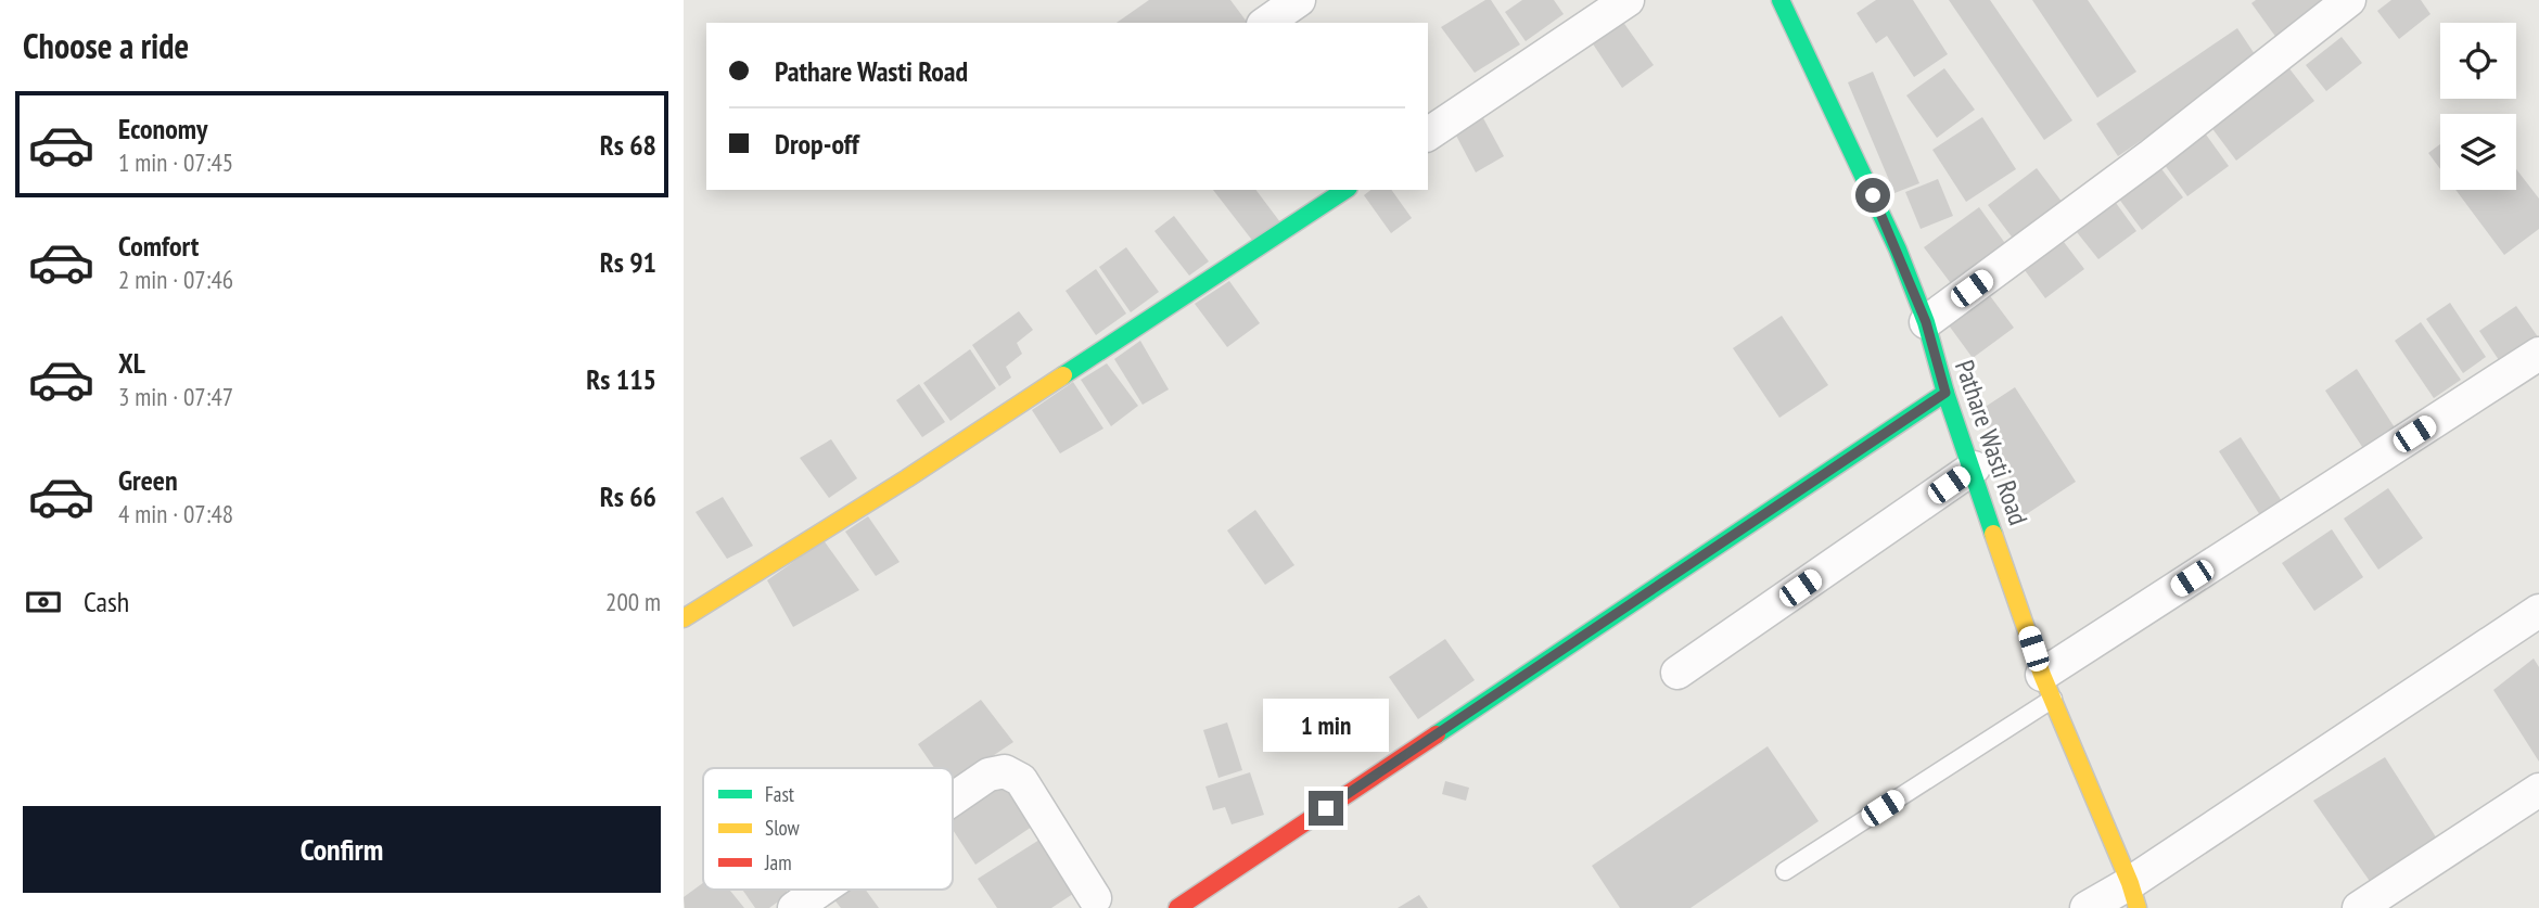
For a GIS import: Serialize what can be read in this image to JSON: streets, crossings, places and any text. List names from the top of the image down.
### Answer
{
  "streets": {
    "street": ["Pathare Wasti Road"]
  },
  "legend": ["Fast", "Slow", "Jam"],
  "page": {
    "heading": "Choose a ride",
    "banner": ["Pathare Wasti Road", "Drop-off"],
    "list": [
      {
        "name": "Economy",
        "note": "1 min · 07:45",
        "value": "Rs 68"
      },
      {
        "name": "Comfort",
        "note": "2 min · 07:46",
        "value": "Rs 91"
      },
      {
        "name": "XL",
        "note": "3 min · 07:47",
        "value": "Rs 115"
      },
      {
        "name": "Green",
        "note": "4 min · 07:48",
        "value": "Rs 66"
      }
    ],
    "pay": ["Cash", "200 m"],
    "bubble": "1 min",
    "buttons": "Confirm"
  }
}
